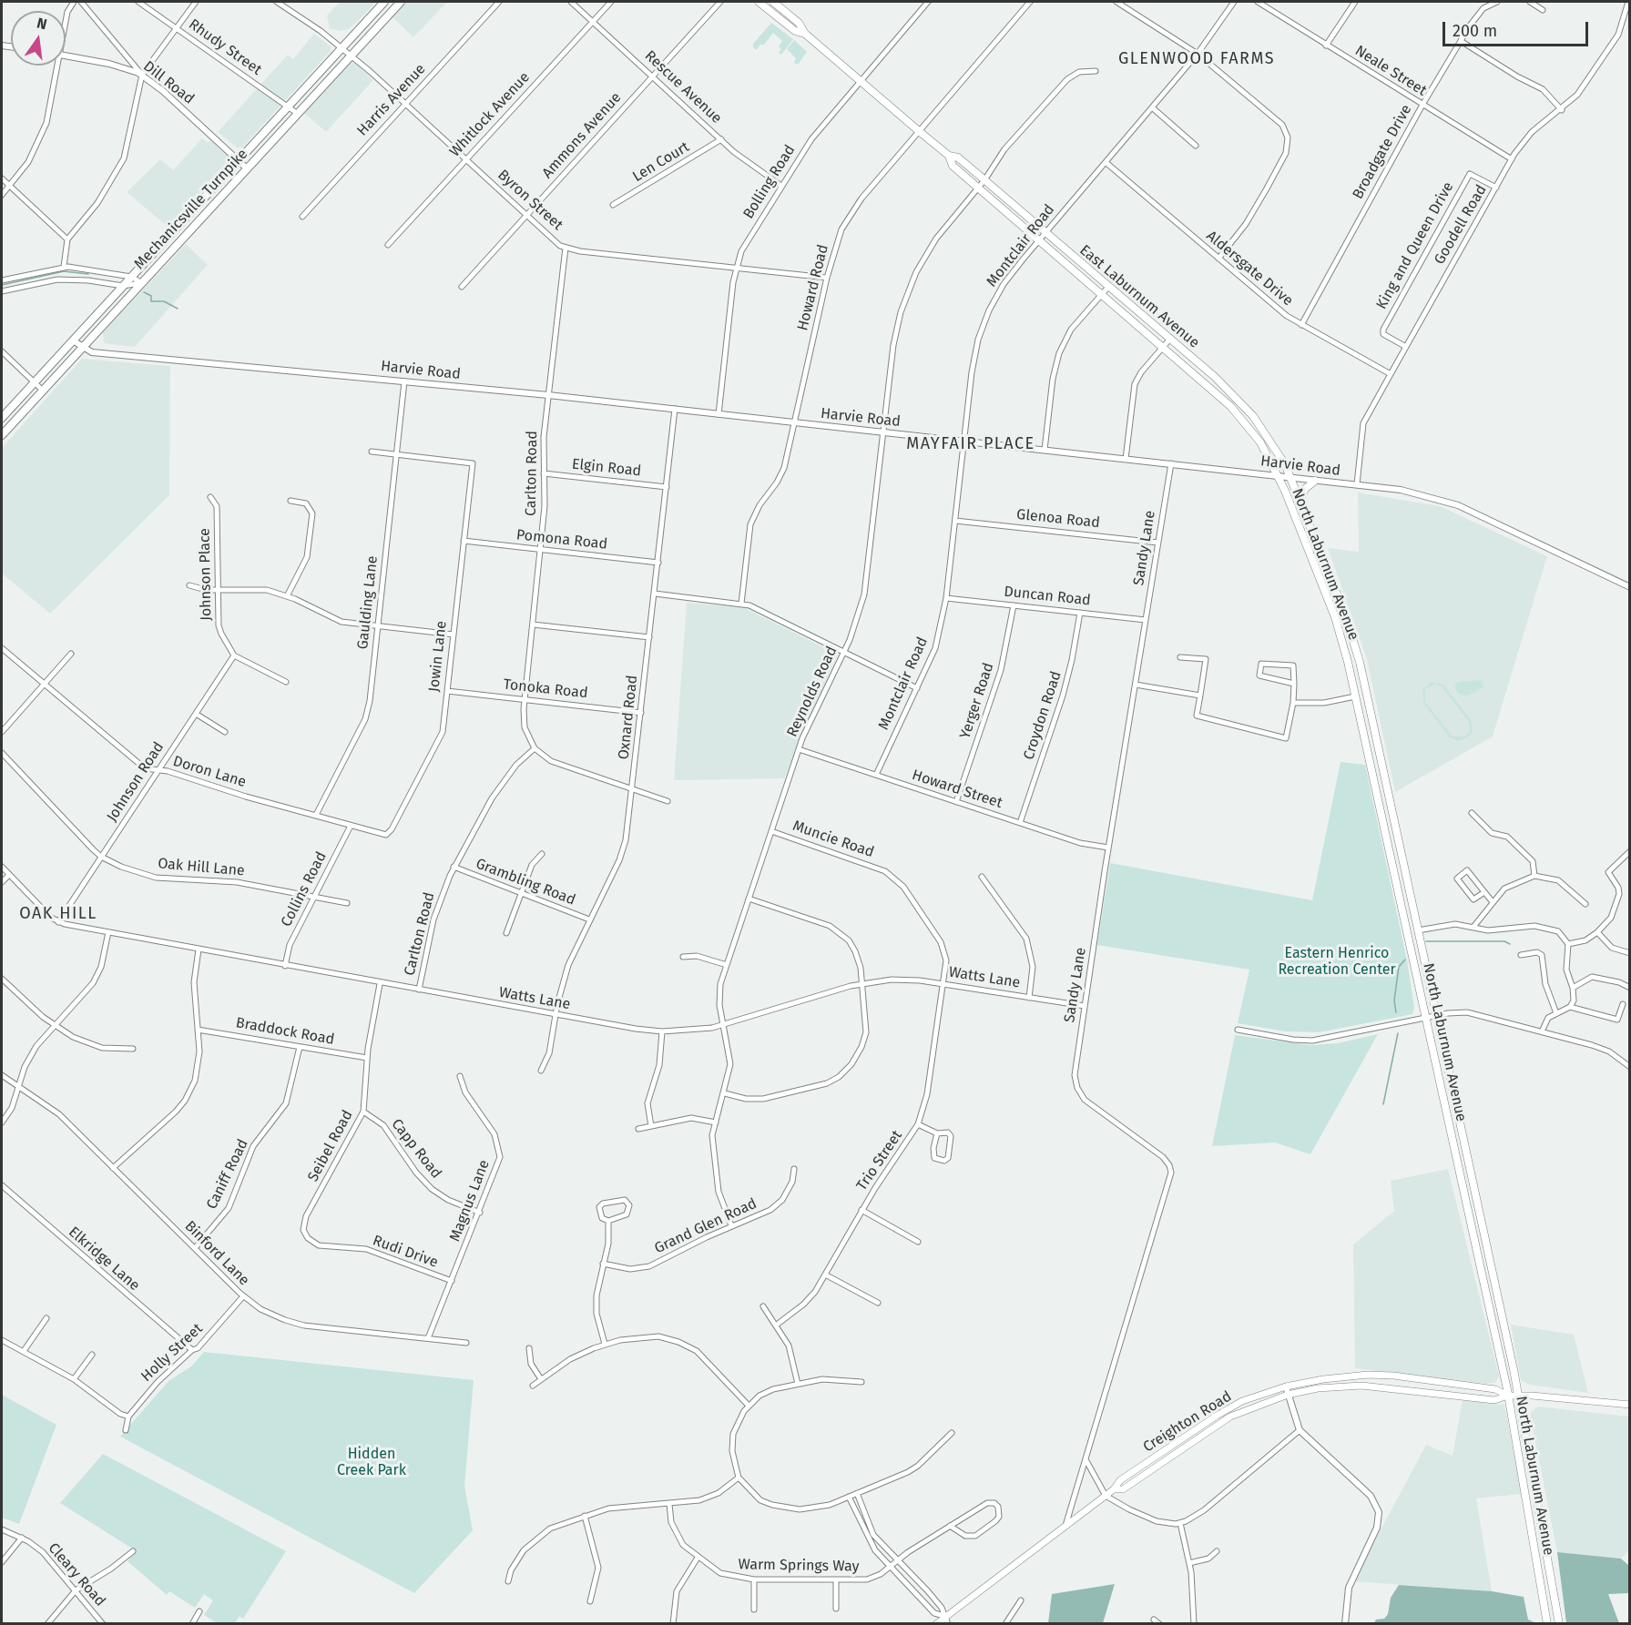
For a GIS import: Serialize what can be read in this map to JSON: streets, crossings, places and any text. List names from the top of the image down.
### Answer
{
  "streets": {
    "highway": ["Mechanicsville Turnpike"],
    "main road": ["East Laburnum Avenue", "North Laburnum Avenue", "Creighton Road"],
    "street": [
      "Rhudy Street",
      "Neale Street",
      "Dill Road",
      "Rescue Avenue",
      "Harris Avenue",
      "Whitlock Avenue",
      "Ammons Avenue",
      "Broadgate Drive",
      "Len Court",
      "Bolling Road",
      "Byron Street",
      "Goodell Road",
      "Montclair Road",
      "King and Queen Drive",
      "Aldersgate Drive",
      "Howard Road",
      "Harvie Road",
      "Elgin Road",
      "Carlton Road",
      "Glenoa Road",
      "Pomona Road",
      "Sandy Lane",
      "Johnson Place",
      "Duncan Road",
      "Gaulding Lane",
      "Jowin Lane",
      "Tonoka Road",
      "Reynolds Road",
      "Yerger Road",
      "Croydon Road",
      "Oxnard Road",
      "Doron Lane",
      "Johnson Road",
      "Howard Street",
      "Muncie Road",
      "Oak Hill Lane",
      "Grambling Road",
      "Collins Road",
      "Watts Lane",
      "Braddock Road",
      "Seibel Road",
      "Capp Road",
      "Trio Street",
      "Caniff Road",
      "Magnus Lane",
      "Grand Glen Road",
      "Rudi Drive",
      "Binford Lane",
      "Elkridge Lane",
      "Holly Street",
      "Warm Springs Way",
      "Cleary Road"
    ]
  },
  "crossings": [
    ["Rhudy Street", "Mechanicsville Turnpike"],
    ["Neale Street", "Broadgate Drive"],
    ["Neale Street", "Goodell Road"],
    ["Dill Road", "Mechanicsville Turnpike"],
    ["Rescue Avenue", "Whitlock Avenue"],
    ["Rescue Avenue", "Ammons Avenue"],
    ["Rescue Avenue", "Len Court"],
    ["Rescue Avenue", "Bolling Road"],
    ["Harris Avenue", "Byron Street"],
    ["Whitlock Avenue", "Byron Street"],
    ["Ammons Avenue", "Byron Street"],
    ["Broadgate Drive", "Aldersgate Drive"],
    ["Bolling Road", "Byron Street"],
    ["Bolling Road", "East Laburnum Avenue"],
    ["Bolling Road", "Harvie Road"],
    ["Byron Street", "Mechanicsville Turnpike"],
    ["Byron Street", "Howard Road"],
    ["Byron Street", "Carlton Road"],
    ["Mechanicsville Turnpike", "Harvie Road"],
    ["Goodell Road", "King and Queen Drive"],
    ["Goodell Road", "Aldersgate Drive"],
    ["Goodell Road", "Harvie Road"],
    ["Montclair Road", "Aldersgate Drive"],
    ["Montclair Road", "East Laburnum Avenue"],
    ["Montclair Road", "Harvie Road"],
    ["Montclair Road", "Glenoa Road"],
    ["Montclair Road", "Duncan Road"],
    ["Montclair Road", "Howard Street"],
    ["Howard Road", "East Laburnum Avenue"],
    ["Howard Road", "Harvie Road"],
    ["East Laburnum Avenue", "Harvie Road"],
    ["East Laburnum Avenue", "North Laburnum Avenue"],
    ["East Laburnum Avenue", "Reynolds Road"],
    ["Harvie Road", "Carlton Road"],
    ["Harvie Road", "Sandy Lane"],
    ["Harvie Road", "North Laburnum Avenue"],
    ["Harvie Road", "Gaulding Lane"],
    ["Harvie Road", "Reynolds Road"],
    ["Harvie Road", "Oxnard Road"],
    ["Elgin Road", "Carlton Road"],
    ["Elgin Road", "Oxnard Road"],
    ["Carlton Road", "Pomona Road"],
    ["Carlton Road", "Tonoka Road"],
    ["Carlton Road", "Grambling Road"],
    ["Carlton Road", "Watts Lane"],
    ["Glenoa Road", "Sandy Lane"],
    ["Pomona Road", "Jowin Lane"],
    ["Pomona Road", "Oxnard Road"],
    ["Sandy Lane", "Duncan Road"],
    ["Sandy Lane", "Howard Street"],
    ["Sandy Lane", "Watts Lane"],
    ["Sandy Lane", "Creighton Road"],
    ["North Laburnum Avenue", "Creighton Road"],
    ["Johnson Place", "Johnson Road"],
    ["Duncan Road", "Yerger Road"],
    ["Duncan Road", "Croydon Road"],
    ["Gaulding Lane", "Jowin Lane"],
    ["Gaulding Lane", "Doron Lane"],
    ["Jowin Lane", "Tonoka Road"],
    ["Jowin Lane", "Doron Lane"],
    ["Tonoka Road", "Oxnard Road"],
    ["Reynolds Road", "Howard Street"],
    ["Reynolds Road", "Muncie Road"],
    ["Reynolds Road", "Watts Lane"],
    ["Reynolds Road", "Grand Glen Road"],
    ["Yerger Road", "Howard Street"],
    ["Croydon Road", "Howard Street"],
    ["Oxnard Road", "Grambling Road"],
    ["Oxnard Road", "Watts Lane"],
    ["Doron Lane", "Johnson Road"],
    ["Doron Lane", "Collins Road"],
    ["Johnson Road", "Oak Hill Lane"],
    ["Johnson Road", "Watts Lane"],
    ["Muncie Road", "Watts Lane"],
    ["Muncie Road", "Trio Street"],
    ["Oak Hill Lane", "Collins Road"],
    ["Collins Road", "Watts Lane"],
    ["Watts Lane", "Seibel Road"],
    ["Watts Lane", "Trio Street"],
    ["Braddock Road", "Seibel Road"],
    ["Braddock Road", "Caniff Road"],
    ["Seibel Road", "Capp Road"],
    ["Seibel Road", "Rudi Drive"],
    ["Capp Road", "Magnus Lane"],
    ["Caniff Road", "Binford Lane"],
    ["Magnus Lane", "Rudi Drive"],
    ["Magnus Lane", "Binford Lane"],
    ["Binford Lane", "Holly Street"],
    ["Elkridge Lane", "Holly Street"]
  ],
  "districts": ["GLENWOOD FARMS", "MAYFAIR PLACE", "OAK HILL"],
  "parks": ["Eastern Henrico Recreation Center", "Hidden Creek Park"],
  "scale_bar": "200 m",
  "north": "top"
}
